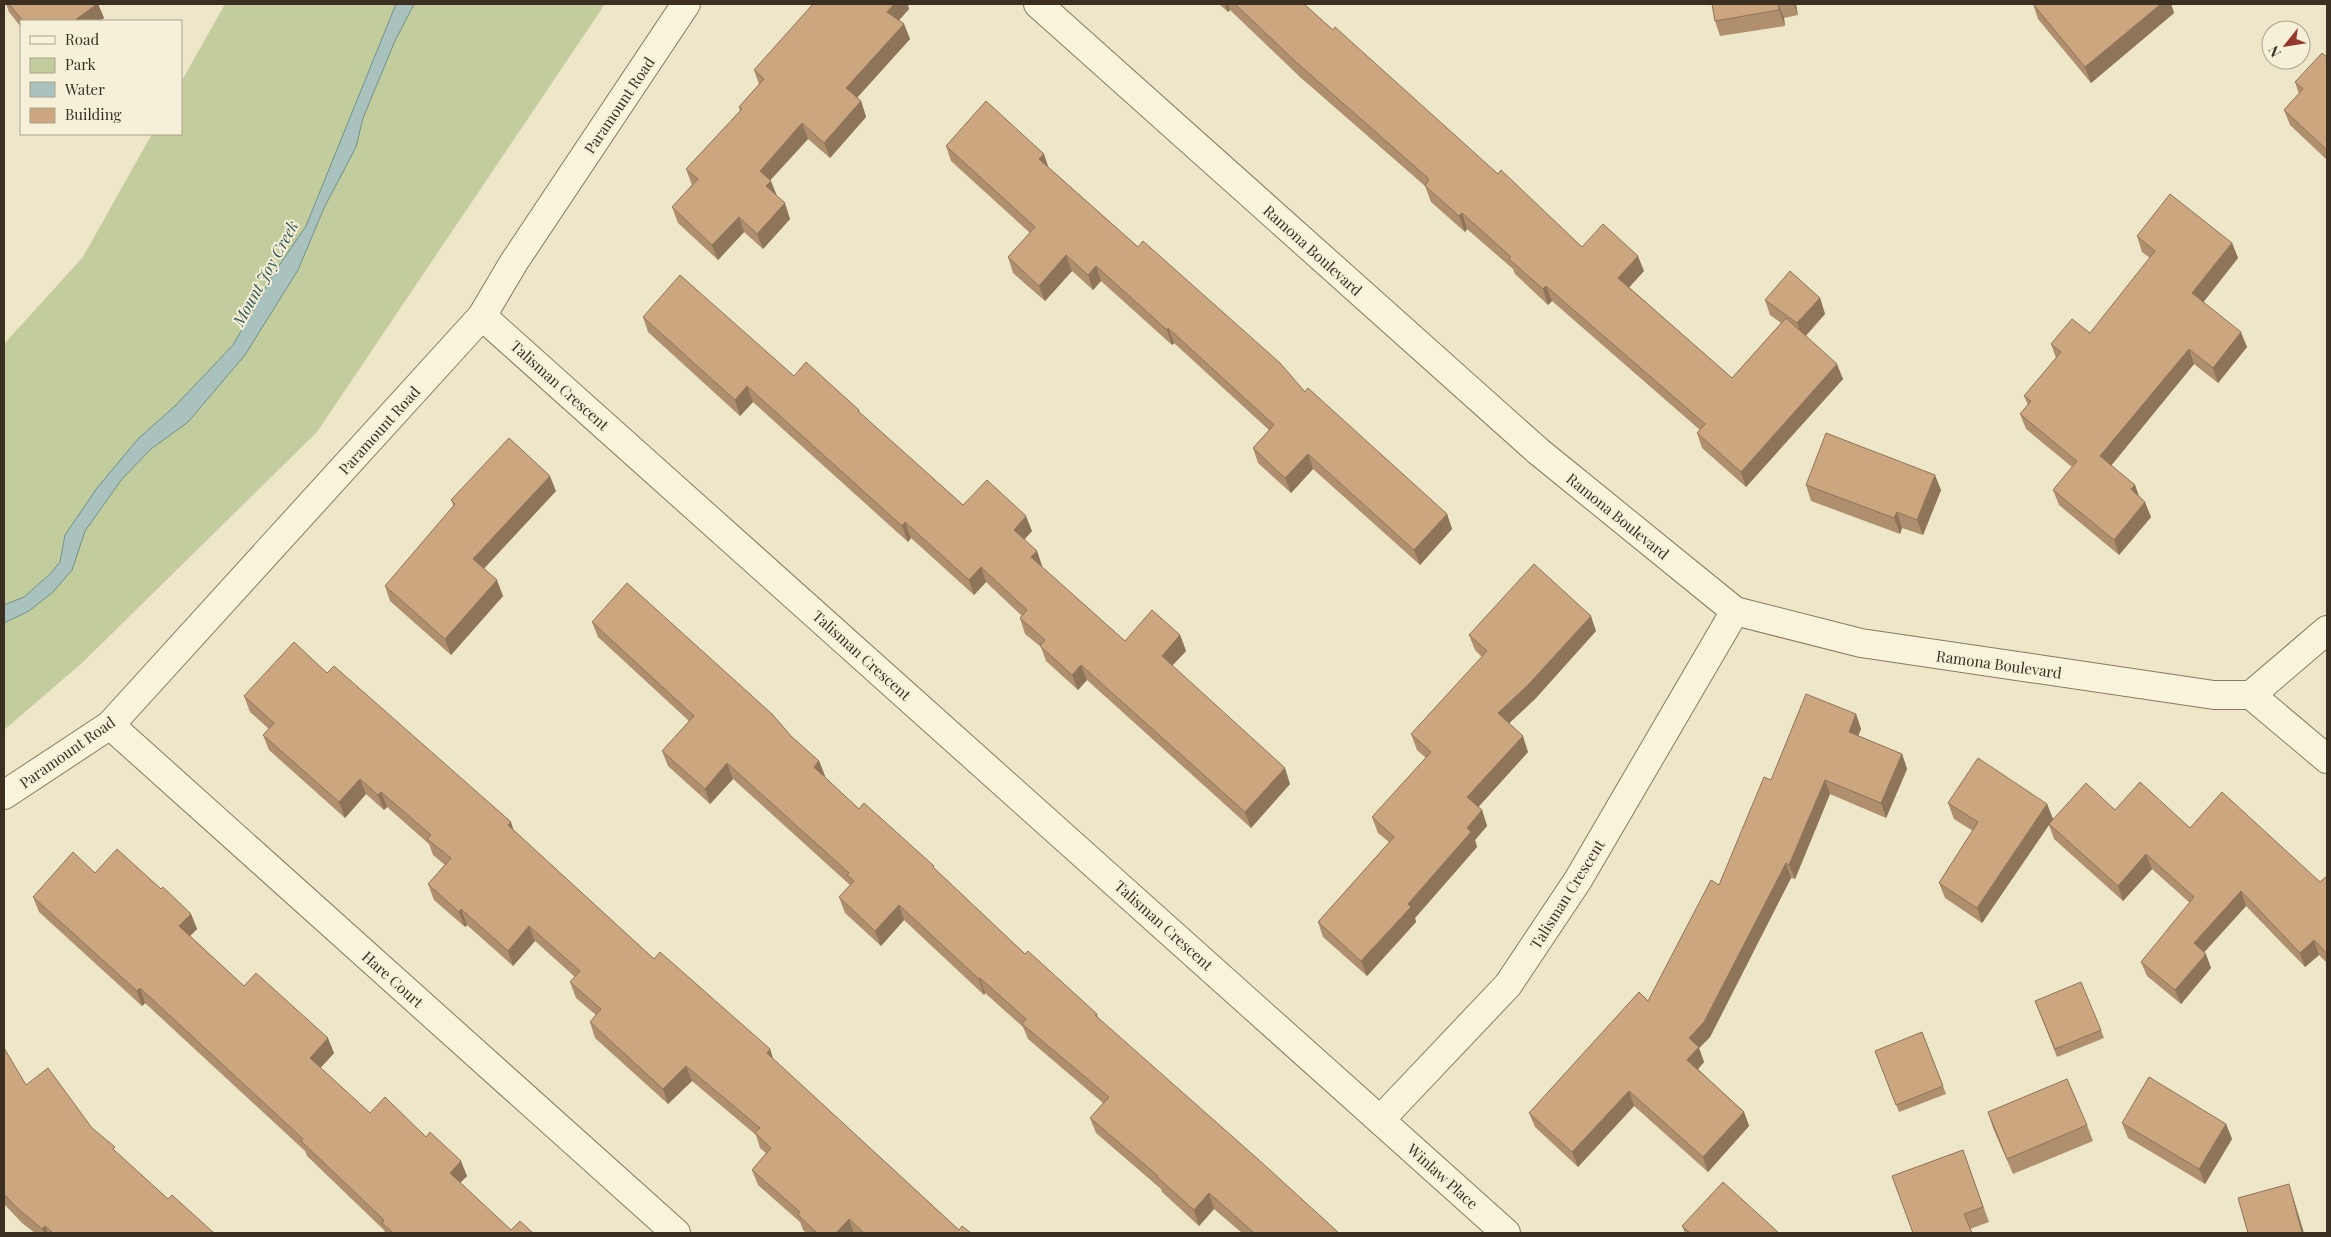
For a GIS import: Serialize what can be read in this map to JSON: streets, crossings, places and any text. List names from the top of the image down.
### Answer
{
  "streets": {
    "street": [
      "Paramount Road",
      "Ramona Boulevard",
      "Talisman Crescent",
      "Hare Court",
      "Winlaw Place"
    ]
  },
  "crossings": [
    ["Paramount Road", "Talisman Crescent"],
    ["Paramount Road", "Hare Court"],
    ["Ramona Boulevard", "Talisman Crescent"],
    ["Talisman Crescent", "Winlaw Place"]
  ],
  "water": ["Mount Joy Creek"],
  "legend": [
    "Road",
    "Park",
    "Water",
    "Building"
  ],
  "north": "bottom left"
}
